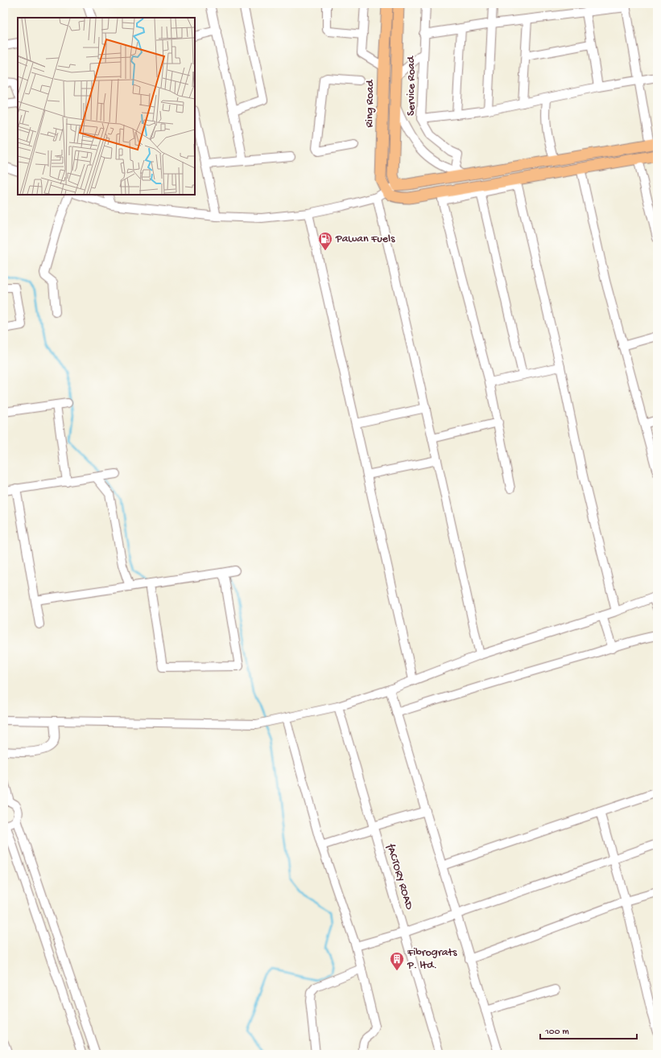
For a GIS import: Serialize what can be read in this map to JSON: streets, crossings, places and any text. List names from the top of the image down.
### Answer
{
  "streets": {
    "main road": ["Ring Road"],
    "street": ["Service Road", "fACTORY ROAD"]
  },
  "places": {
    "fuel station": ["Pawan Fuels"],
    "building": ["Fibrograts P. ltd."]
  },
  "scale_bar": "100 m"
}
